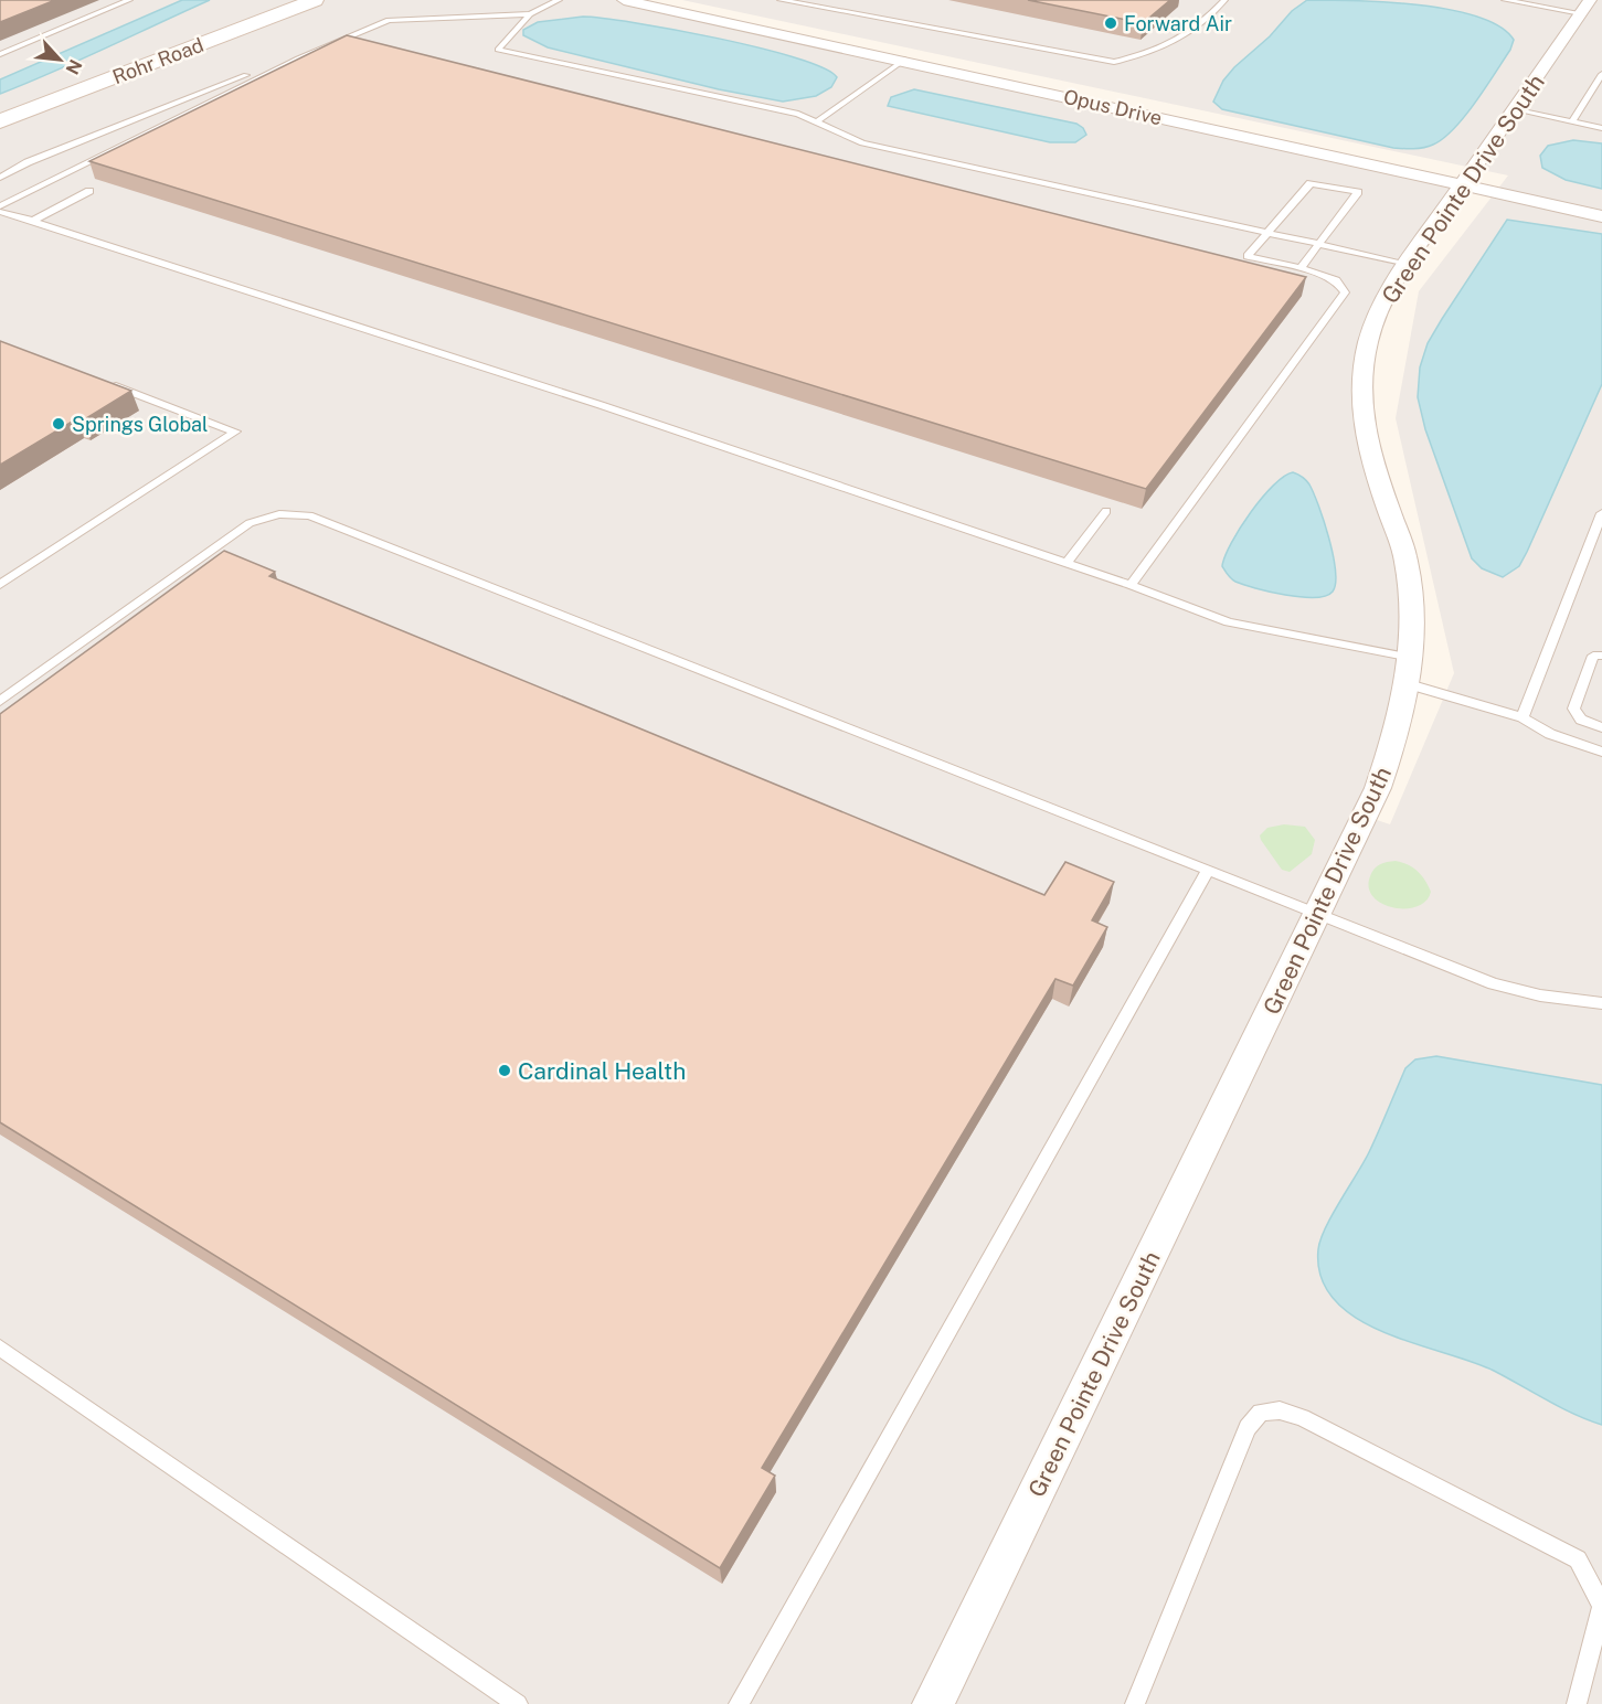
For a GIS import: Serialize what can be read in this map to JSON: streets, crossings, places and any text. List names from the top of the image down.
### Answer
{
  "streets": {
    "street": ["Rohr Road", "Opus Drive", "Green Pointe Drive South"]
  },
  "crossings": [
    ["Opus Drive", "Green Pointe Drive South"]
  ],
  "places": ["Forward Air", "Springs Global", "Cardinal Health"],
  "north": "bottom right"
}
